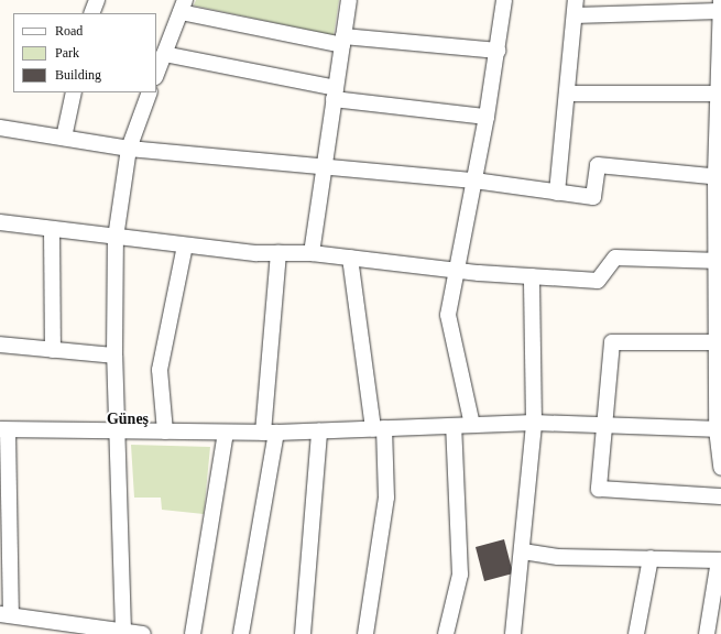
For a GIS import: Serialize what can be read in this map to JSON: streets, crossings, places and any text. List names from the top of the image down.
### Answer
{
  "districts": ["Güneş"],
  "legend": ["Road", "Park", "Building"]
}
